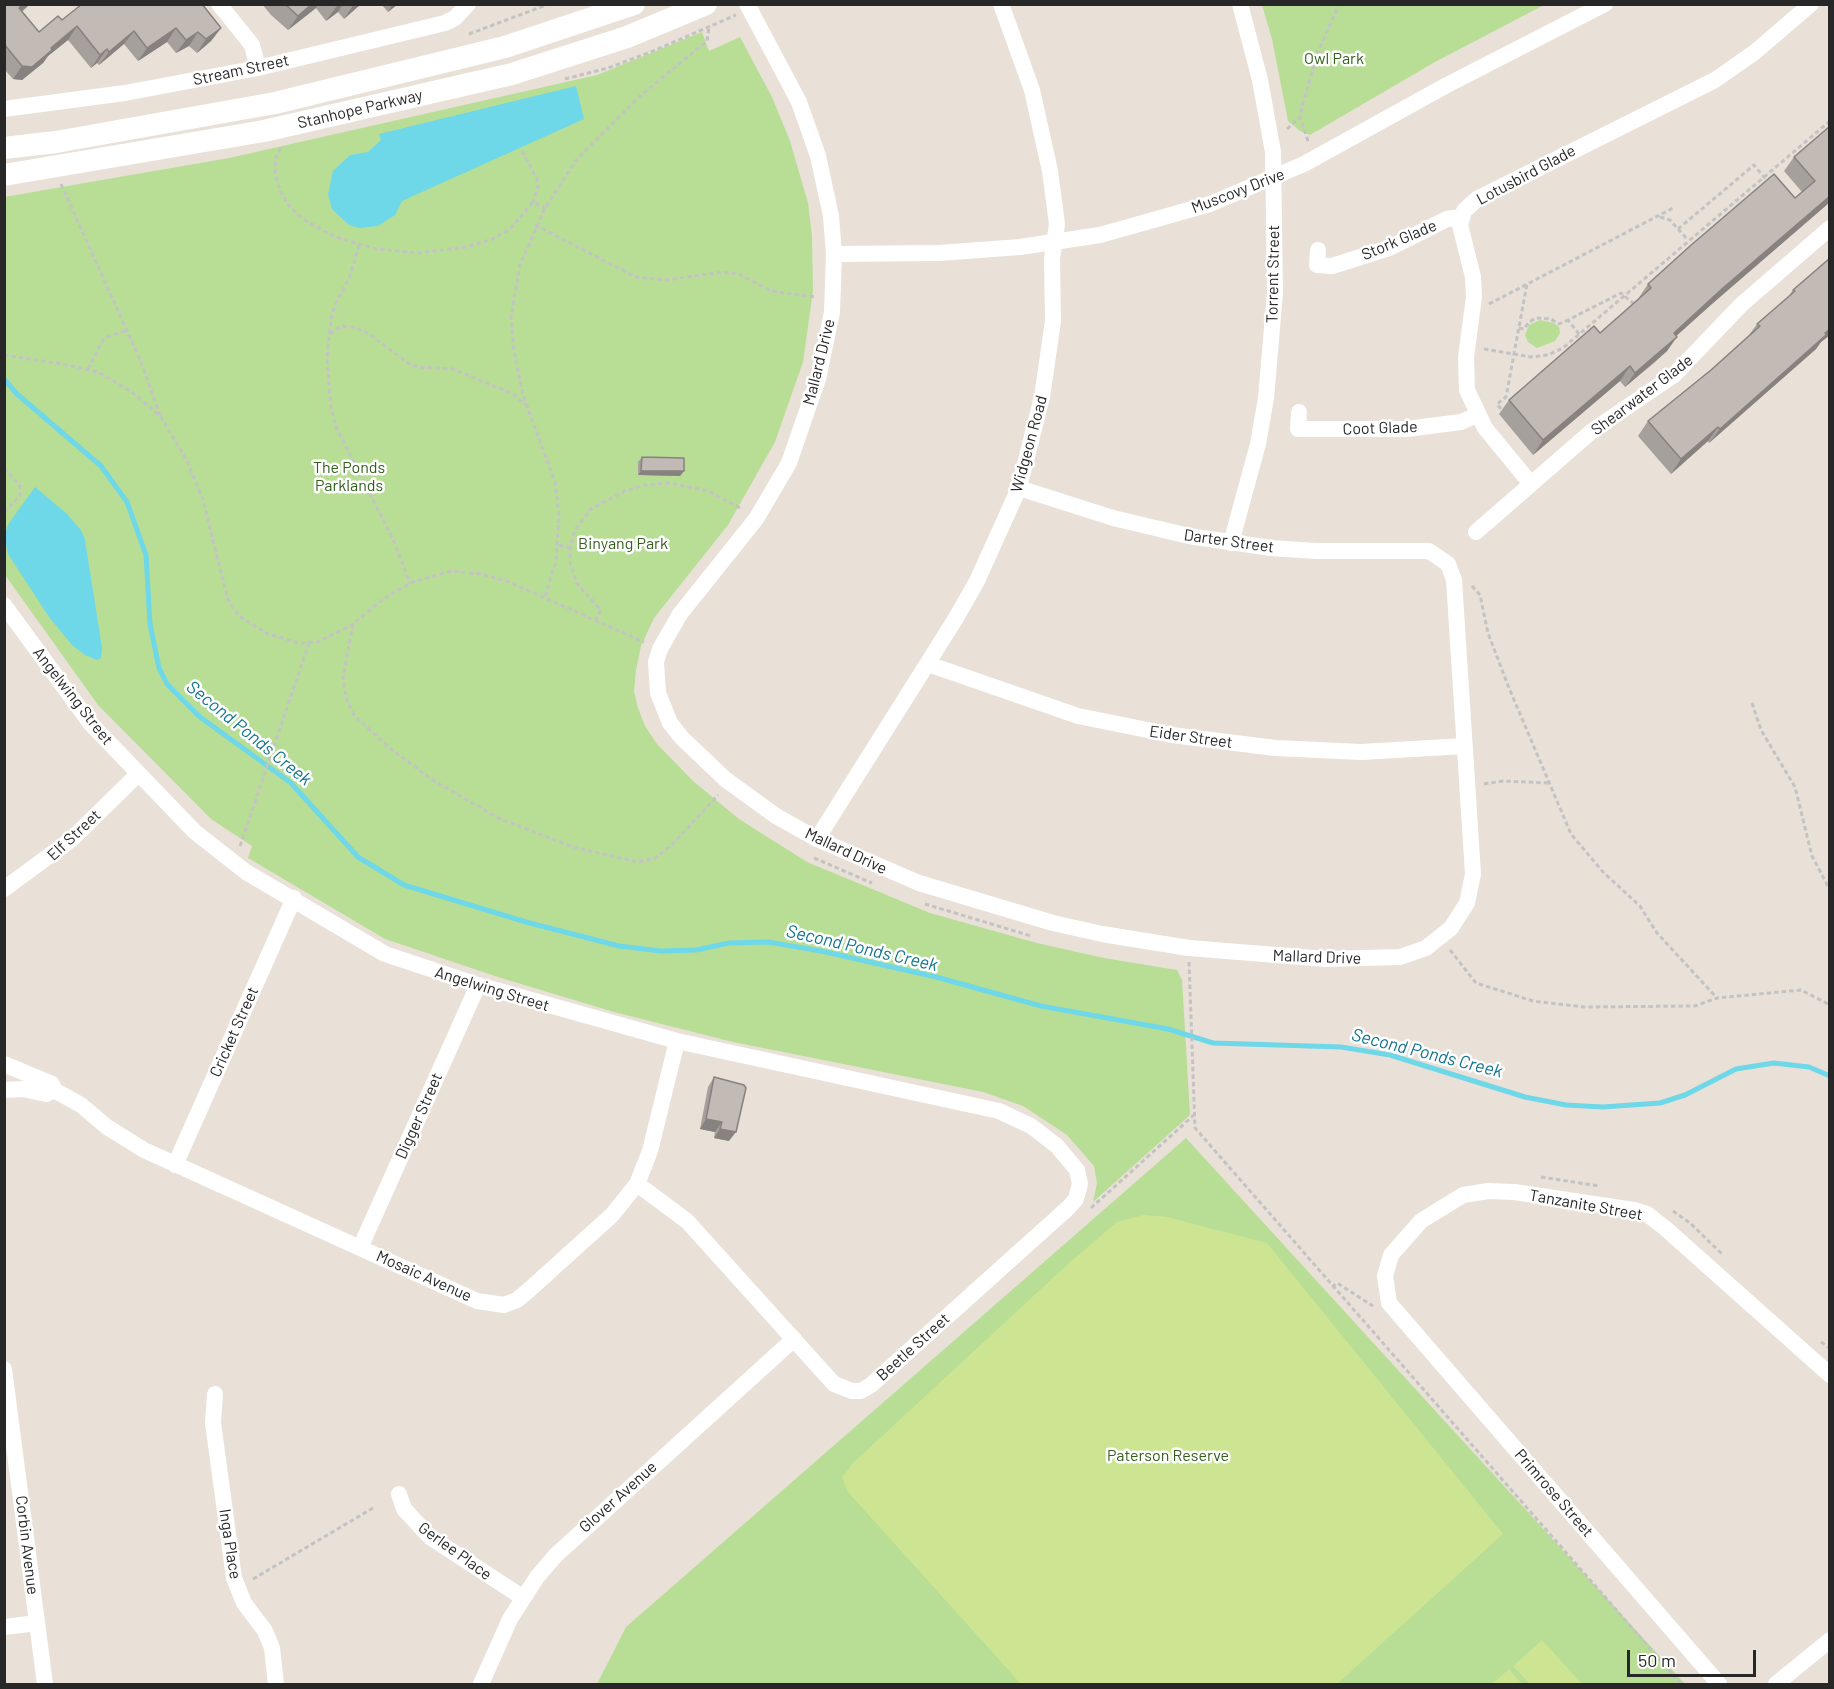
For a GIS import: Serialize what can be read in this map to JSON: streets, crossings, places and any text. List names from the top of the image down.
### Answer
{
  "streets": {
    "main road": ["Stanhope Parkway"],
    "street": [
      "Stream Street",
      "Lotusbird Glade",
      "Muscovy Drive",
      "Stork Glade",
      "Torrent Street",
      "Mallard Drive",
      "Shearwater Glade",
      "Coot Glade",
      "Widgeon Road",
      "Darter Street",
      "Angelwing Street",
      "Eider Street",
      "Elf Street",
      "Cricket Street",
      "Digger Street",
      "Tanzanite Street",
      "Mosaic Avenue",
      "Beetle Street",
      "Primrose Street",
      "Glover Avenue",
      "Inga Place",
      "Corbin Avenue",
      "Gerlee Place"
    ]
  },
  "crossings": [
    ["Lotusbird Glade", "Stork Glade"],
    ["Lotusbird Glade", "Shearwater Glade"],
    ["Lotusbird Glade", "Coot Glade"],
    ["Muscovy Drive", "Torrent Street"],
    ["Muscovy Drive", "Mallard Drive"],
    ["Muscovy Drive", "Widgeon Road"],
    ["Torrent Street", "Darter Street"],
    ["Mallard Drive", "Widgeon Road"],
    ["Mallard Drive", "Darter Street"],
    ["Mallard Drive", "Eider Street"],
    ["Widgeon Road", "Darter Street"],
    ["Widgeon Road", "Eider Street"],
    ["Angelwing Street", "Elf Street"],
    ["Angelwing Street", "Cricket Street"],
    ["Angelwing Street", "Digger Street"],
    ["Angelwing Street", "Mosaic Avenue"],
    ["Angelwing Street", "Beetle Street"],
    ["Cricket Street", "Mosaic Avenue"],
    ["Digger Street", "Mosaic Avenue"],
    ["Tanzanite Street", "Primrose Street"],
    ["Mosaic Avenue", "Beetle Street"],
    ["Beetle Street", "Glover Avenue"],
    ["Glover Avenue", "Gerlee Place"]
  ],
  "water": ["Second Ponds Creek"],
  "parks": [
    "Owl Park",
    "The Ponds Parklands",
    "Binyang Park",
    "Paterson Reserve"
  ],
  "scale_bar": "50 m"
}
